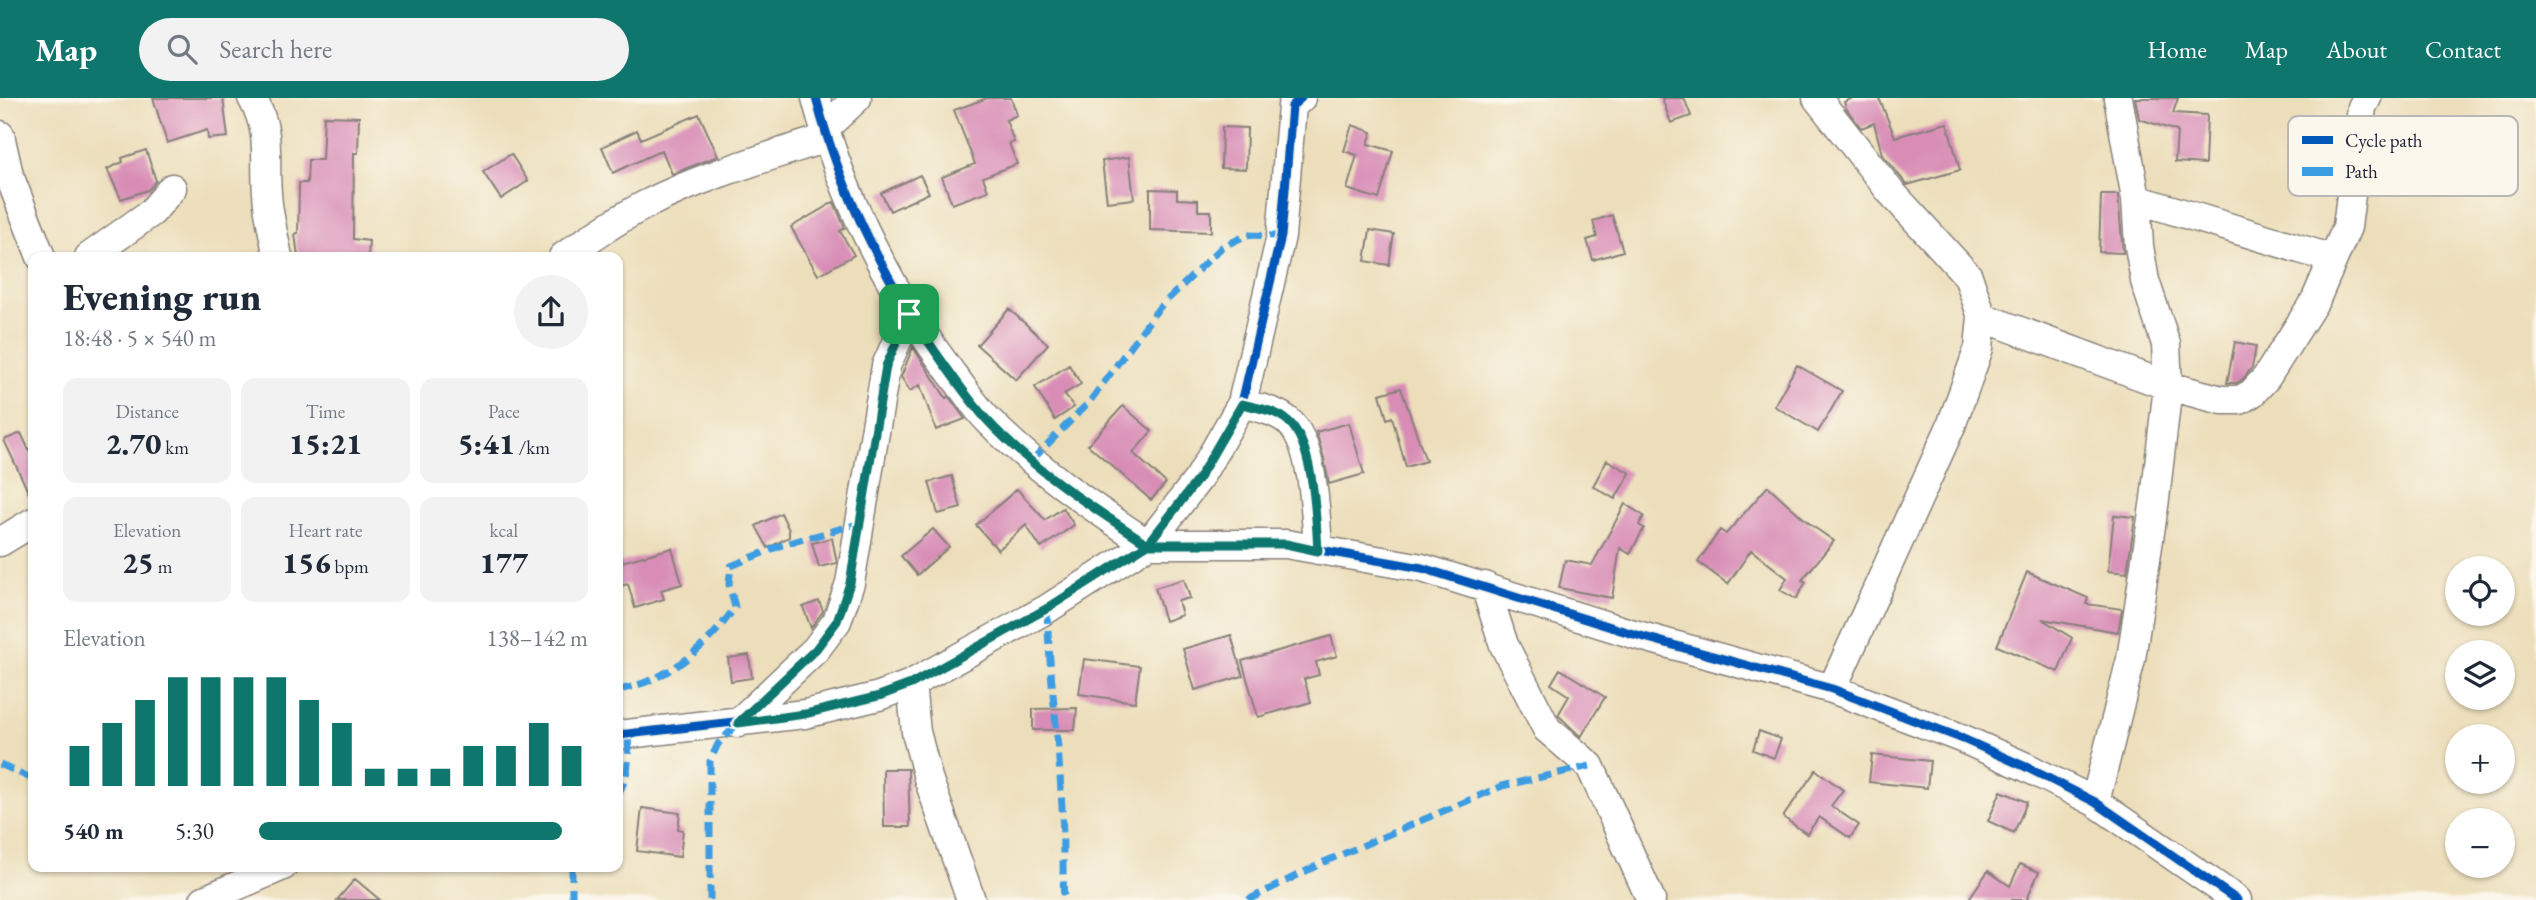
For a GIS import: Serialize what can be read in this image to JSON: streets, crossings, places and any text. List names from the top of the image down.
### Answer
{
  "legend": ["Cycle path", "Path"],
  "page": {
    "header": "Map",
    "search": "Search here",
    "nav": [
      "Home",
      "Map",
      "About",
      "Contact"
    ],
    "heading": ["Evening run", "18:48 · 5 × 540 m"],
    "stats": [
      ["Distance", "2.70 km"],
      ["Time", "15:21"],
      ["Pace", "5:41 /km"],
      ["Elevation", "25 m"],
      ["Heart rate", "156 bpm"],
      ["kcal", "177"]
    ],
    "map_buttons": ["+", "−"],
    "chart": ["Elevation", "138–142 m"],
    "list": [
      {
        "name": "540 m",
        "note": "5:30"
      }
    ]
  }
}
